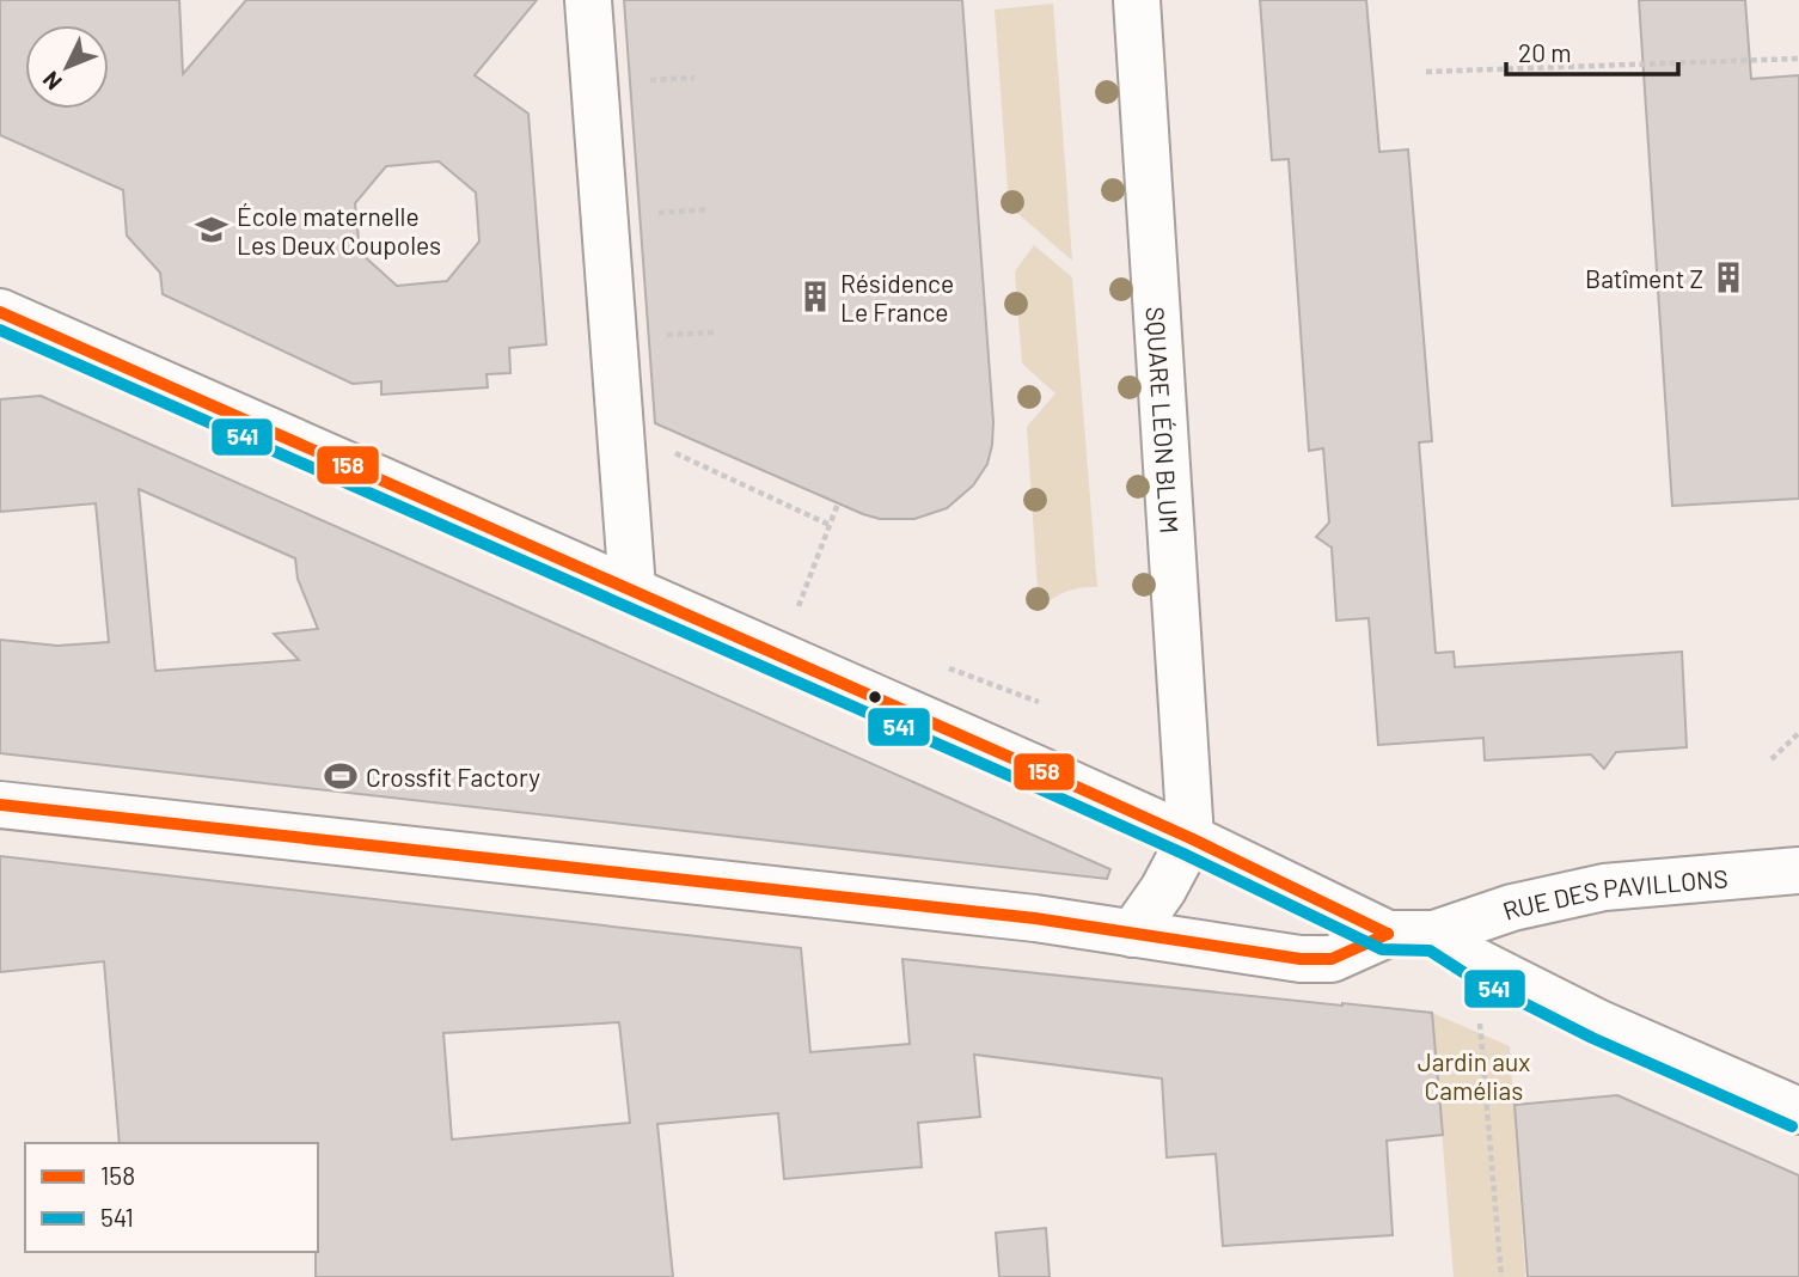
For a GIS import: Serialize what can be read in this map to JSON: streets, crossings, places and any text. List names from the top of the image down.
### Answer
{
  "streets": {
    "street": ["SQUARE LÉON BLUM", "RUE DES PAVILLONS"]
  },
  "parks": ["Jardin aux Camélias"],
  "places": {
    "school or university": ["École maternelle Les Deux Coupoles"],
    "building": ["Batîment Z", "Résidence Le France"],
    "sports": ["Crossfit Factory"]
  },
  "lines": ["transit line 158", "transit line 541"],
  "legend": ["158", "541"],
  "scale_bar": "20 m",
  "north": "bottom left"
}
